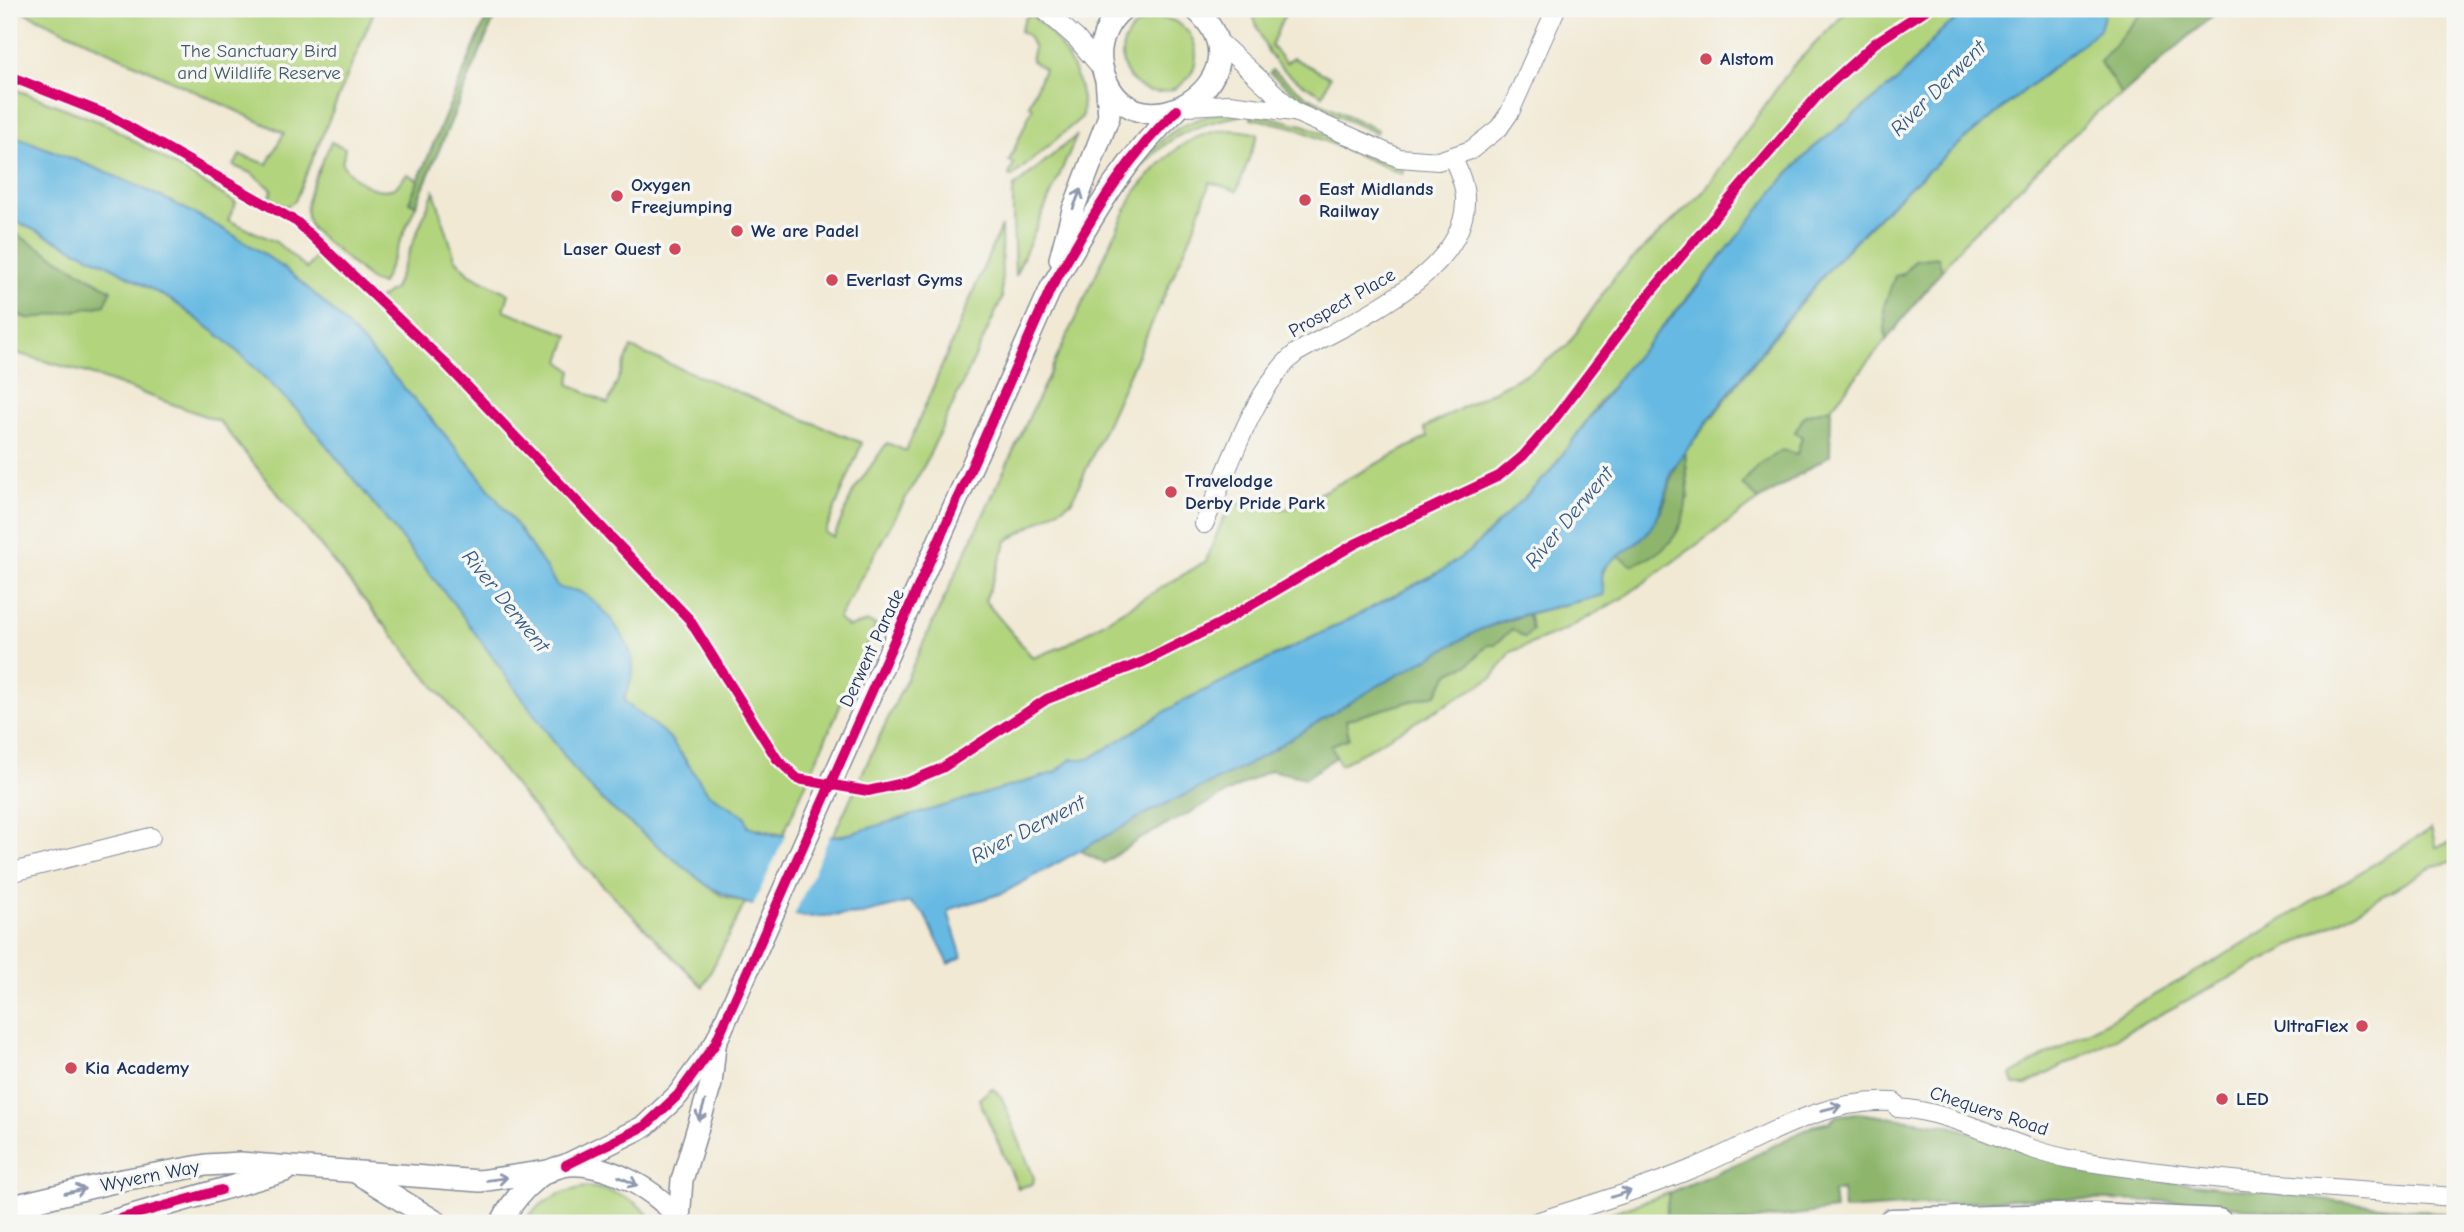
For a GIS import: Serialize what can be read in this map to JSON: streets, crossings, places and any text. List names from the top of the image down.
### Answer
{
  "streets": {
    "street": [
      "Prospect Place",
      "Derwent Parade",
      "Chequers Road",
      "Wyvern Way"
    ]
  },
  "crossings": [
    ["Derwent Parade", "Wyvern Way"]
  ],
  "one_way": ["Chequers Road"],
  "water": ["River Derwent"],
  "parks": ["The Sanctuary Bird and Wildlife Reserve"],
  "places": [
    "Alstom",
    "Oxygen Freejumping",
    "East Midlands Railway",
    "We are Padel",
    "Laser Quest",
    "Everlast Gyms",
    "Travelodge Derby Pride Park",
    "UltraFlex",
    "Kia Academy",
    "LED"
  ]
}
